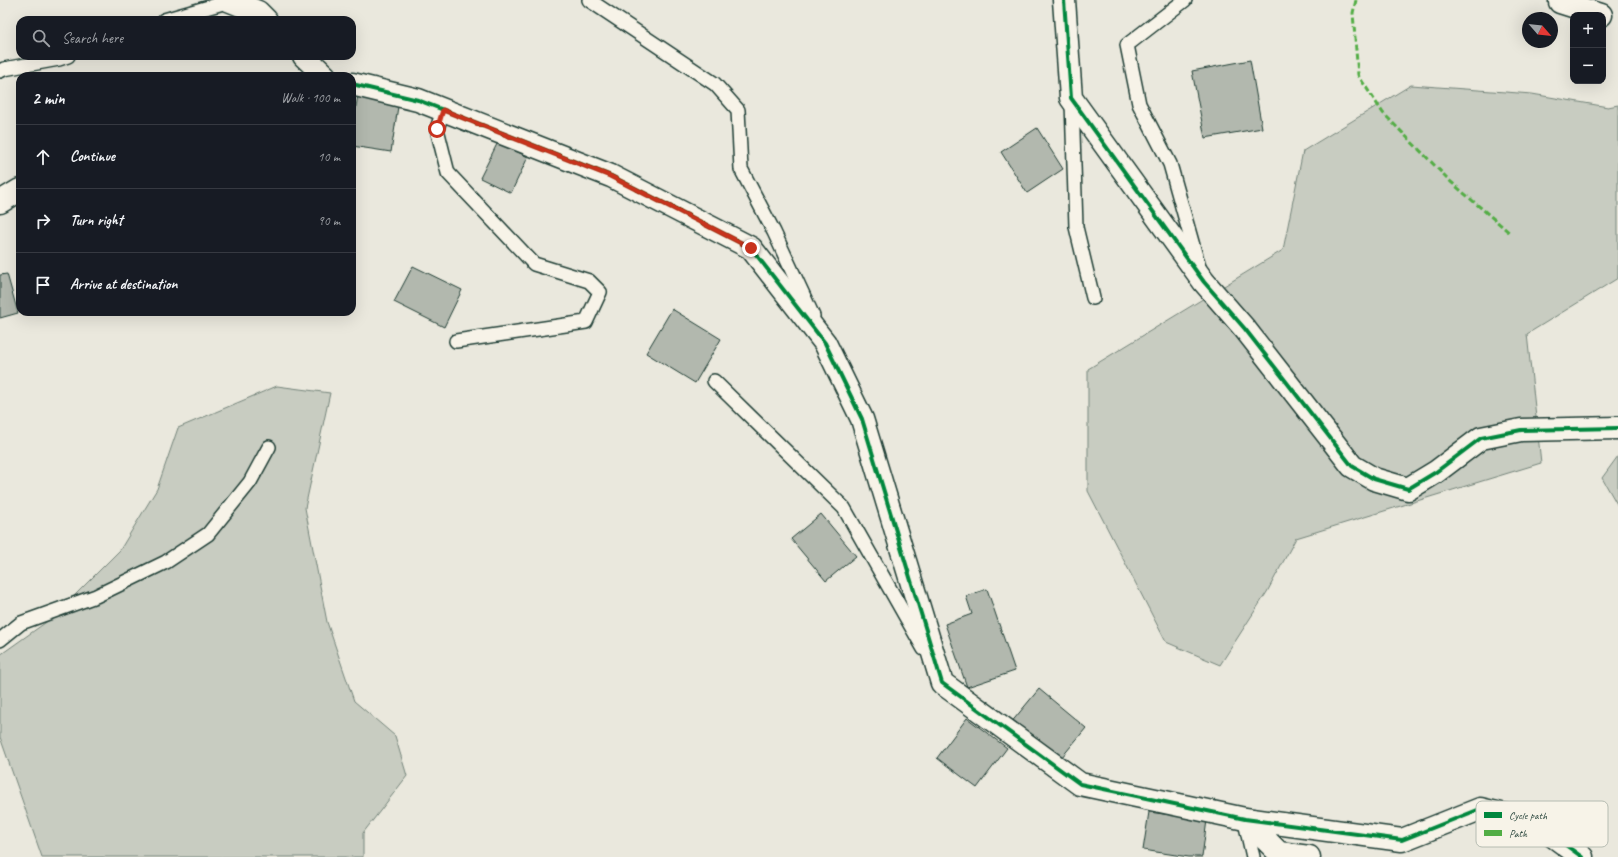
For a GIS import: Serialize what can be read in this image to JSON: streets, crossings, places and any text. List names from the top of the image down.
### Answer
{
  "legend": ["Cycle path", "Path"],
  "north": "bottom right",
  "page": {
    "map_buttons": ["+", "−"],
    "search": "Search here",
    "heading": ["2 min", "Walk · 100 m"],
    "list": [
      ["Continue", "10 m"],
      ["Turn right", "90 m"],
      "Arrive at destination"
    ]
  }
}
